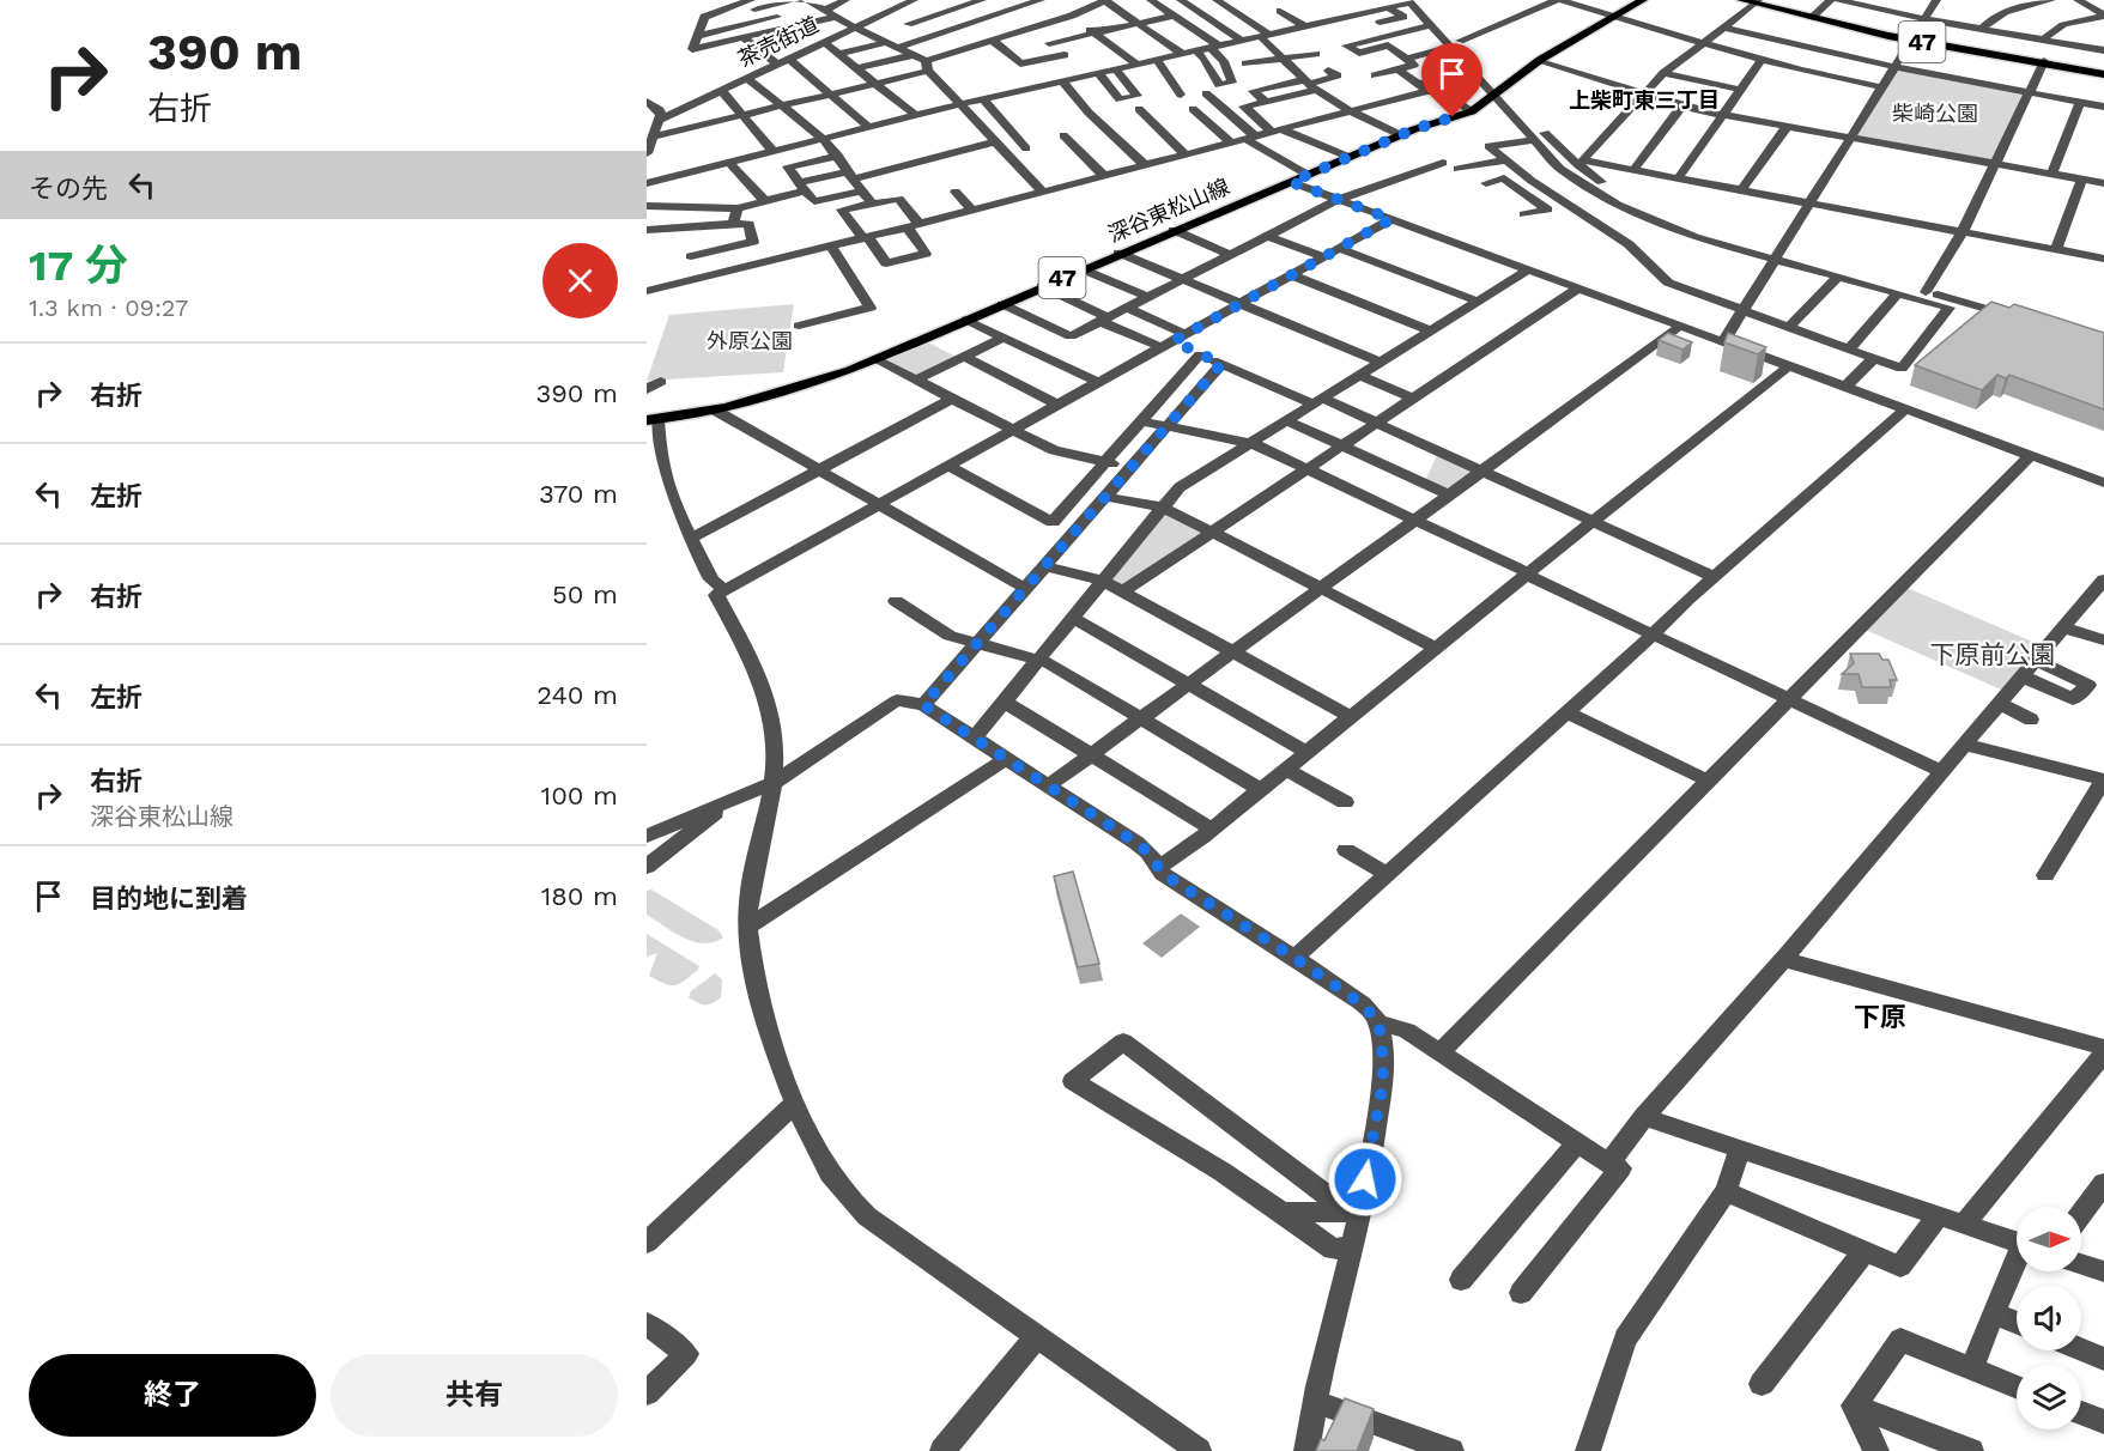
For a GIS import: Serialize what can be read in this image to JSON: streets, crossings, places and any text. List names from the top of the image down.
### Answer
{
  "streets": {
    "main road": ["47", "深谷東松山線"],
    "street": ["茶売街道"]
  },
  "districts": ["上柴町東三丁目", "下原"],
  "parks": ["柴崎公園", "外原公園", "下原前公園"],
  "north": "right",
  "page": {
    "turn": ["390 m", "右折"],
    "then": "その先",
    "heading": ["17 分", "1.3 km · 09:27"],
    "list": [
      {
        "name": "右折",
        "value": "390 m"
      },
      {
        "name": "左折",
        "value": "370 m"
      },
      {
        "name": "右折",
        "value": "50 m"
      },
      {
        "name": "左折",
        "value": "240 m"
      },
      {
        "name": "右折",
        "note": "深谷東松山線",
        "value": "100 m"
      },
      {
        "name": "目的地に到着",
        "value": "180 m"
      }
    ],
    "buttons": ["終了", "共有"]
  }
}
